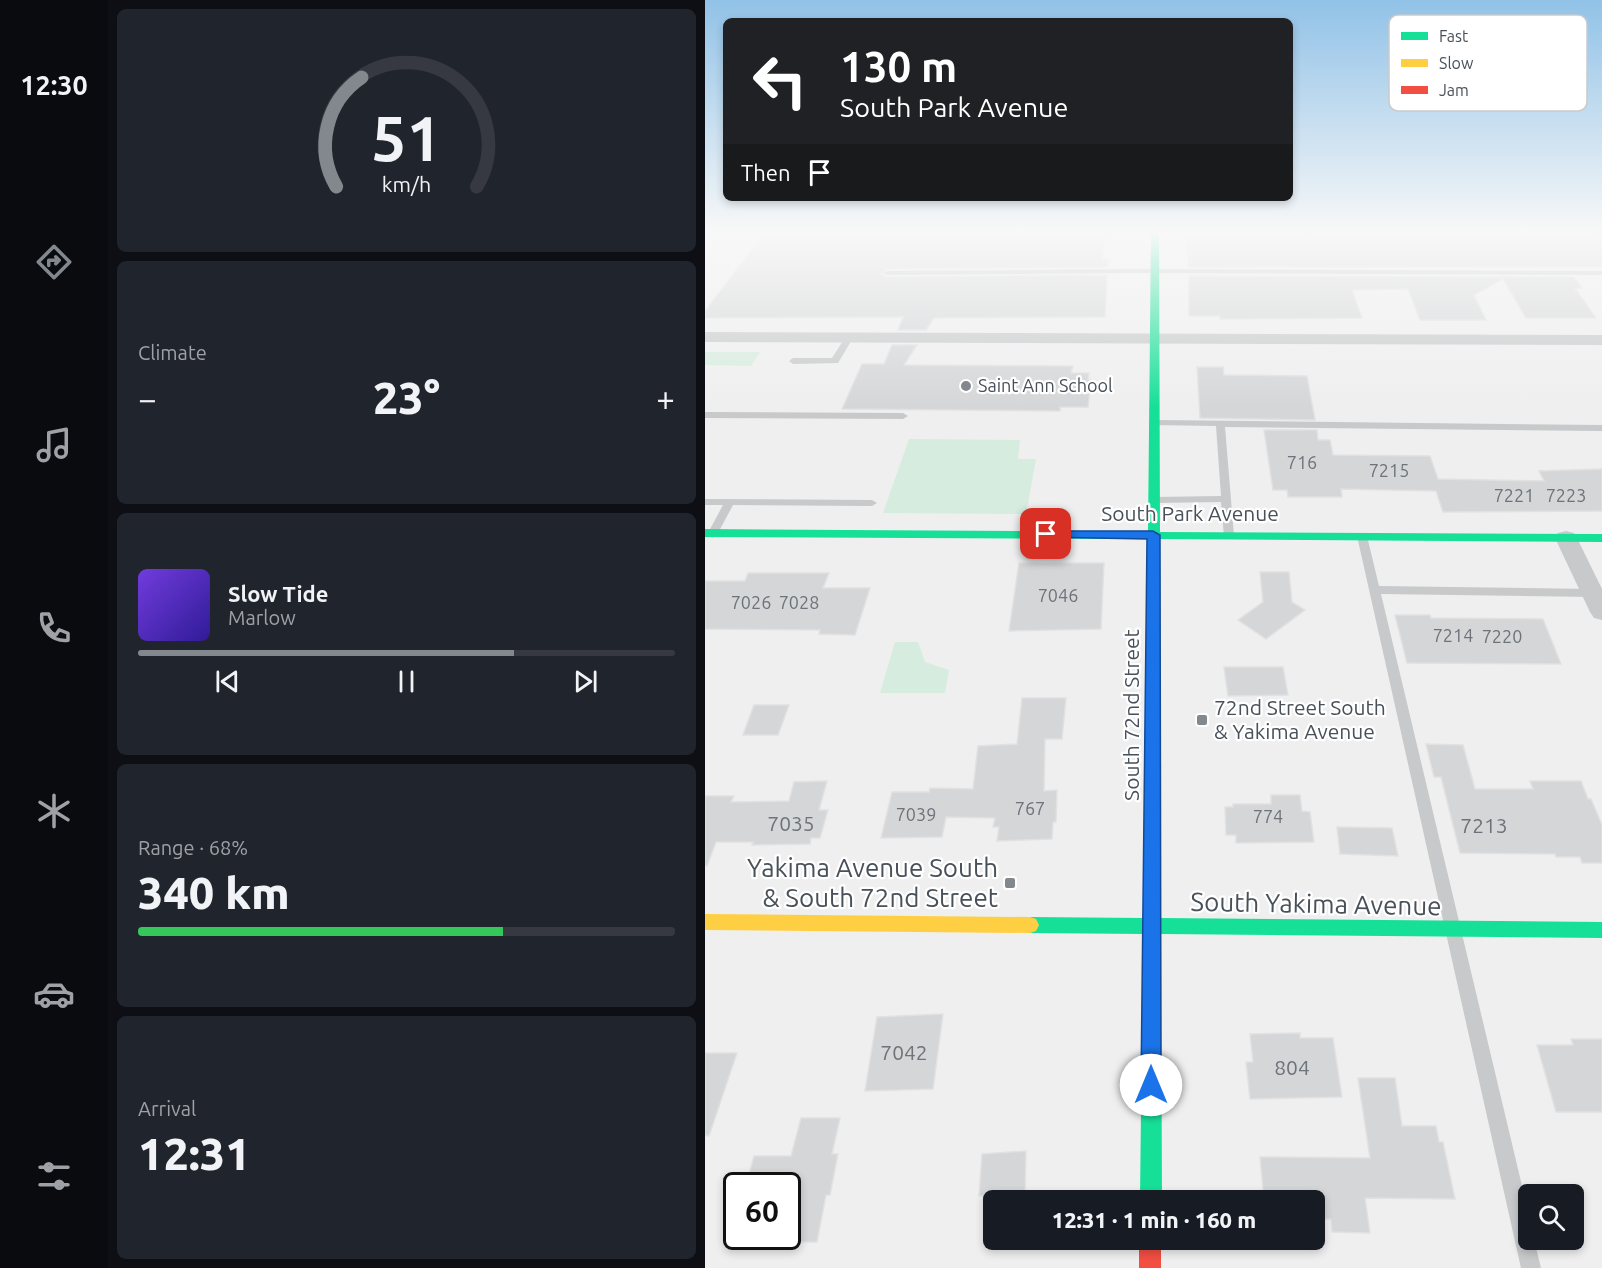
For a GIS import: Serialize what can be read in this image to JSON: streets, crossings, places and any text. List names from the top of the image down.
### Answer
{
  "streets": {
    "main road": ["South Park Avenue", "South 72nd Street", "South Yakima Avenue"]
  },
  "crossings": [
    ["South Park Avenue", "South 72nd Street"],
    ["South 72nd Street", "South Yakima Avenue"]
  ],
  "places": {
    "other": ["Saint Ann School"],
    "transit": ["72nd Street South & Yakima Avenue", "Yakima Avenue South & South 72nd Street"]
  },
  "house_numbers": [
    "716",
    "7215",
    "7221",
    "7223",
    "7046",
    "7026",
    "7028",
    "7214",
    "7220",
    "767",
    "7039",
    "774",
    "7035",
    "7213",
    "7042",
    "804"
  ],
  "legend": ["Fast", "Slow", "Jam"],
  "page": {
    "tabs": "12:30",
    "turn": ["130 m", "South Park Avenue"],
    "then": "Then",
    "tile": [
      "Climate",
      ["Range · 68%", "340 km"],
      ["Arrival", "12:31"]
    ],
    "heat": ["−", "23°", "+"],
    "song": ["Slow Tide", "Marlow"],
    "limit": "60",
    "trip": "12:31 · 1 min · 160 m",
    "gauge": ["51", "km/h"]
  }
}
